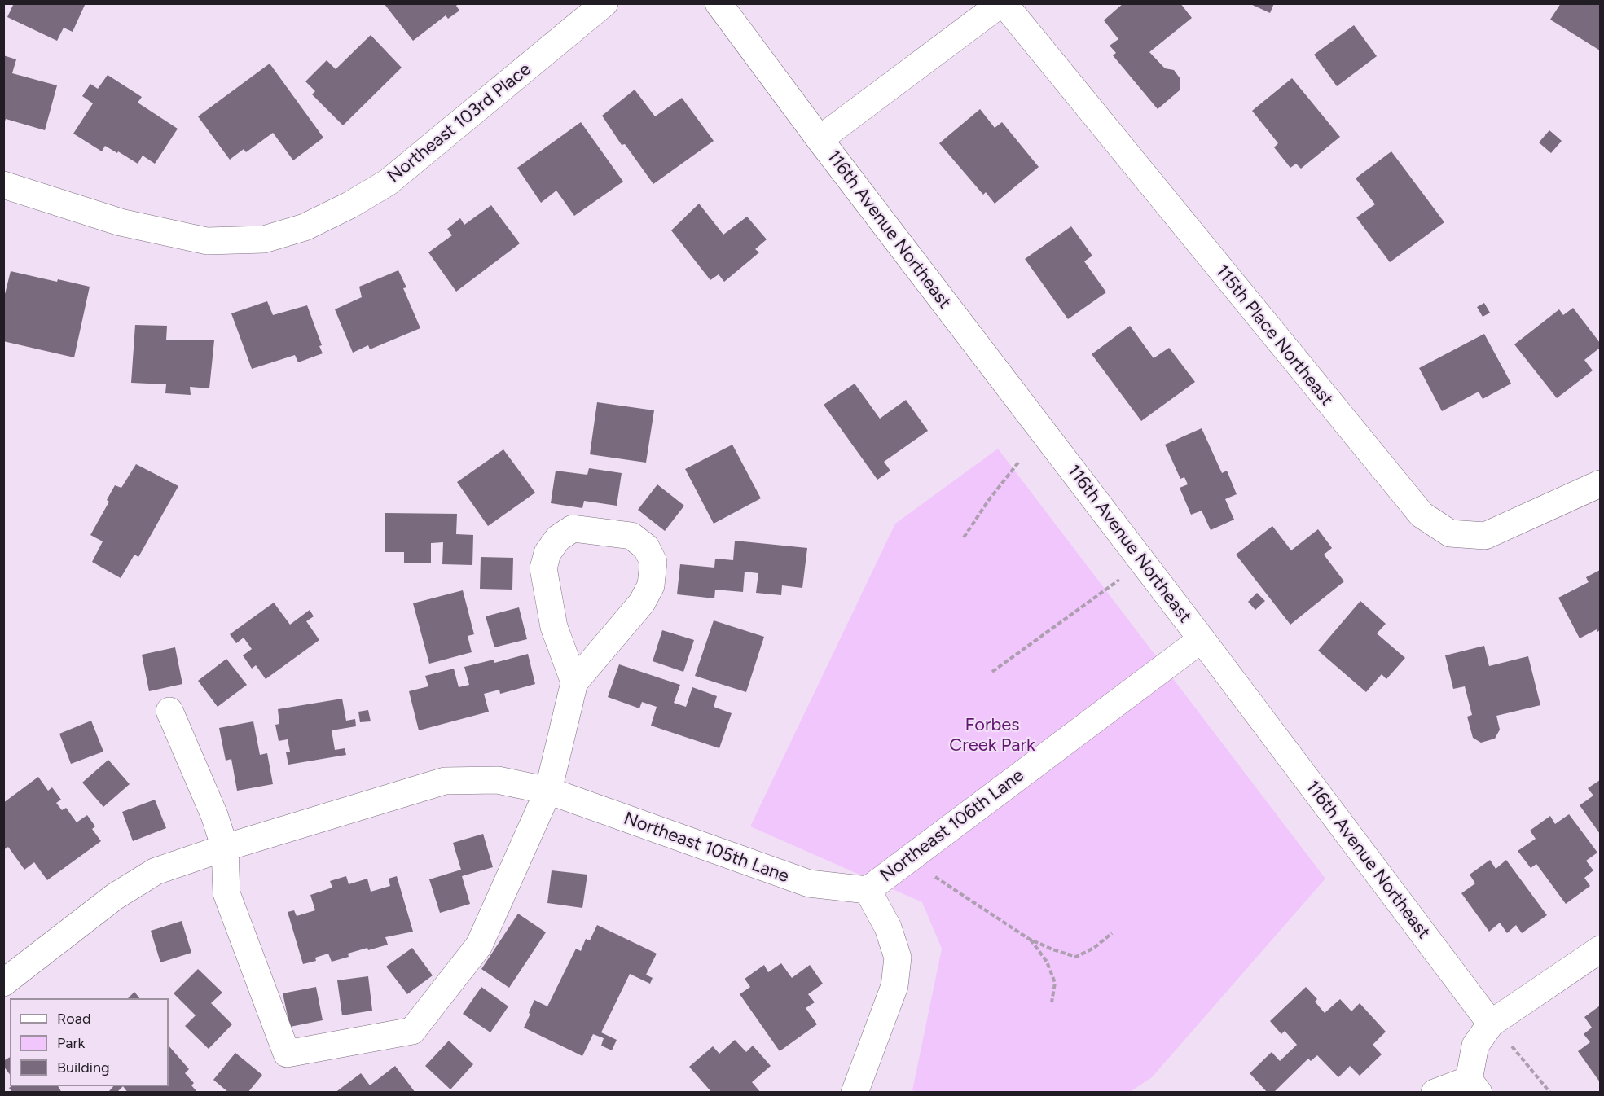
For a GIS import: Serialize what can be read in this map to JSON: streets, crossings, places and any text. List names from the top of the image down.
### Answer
{
  "streets": {
    "street": [
      "Northeast 103rd Place",
      "116th Avenue Northeast",
      "115th Place Northeast",
      "Northeast 106th Lane",
      "Northeast 105th Lane"
    ]
  },
  "crossings": [
    ["116th Avenue Northeast", "Northeast 106th Lane"],
    ["Northeast 106th Lane", "Northeast 105th Lane"]
  ],
  "parks": ["Forbes Creek Park"],
  "legend": ["Road", "Park", "Building"]
}
